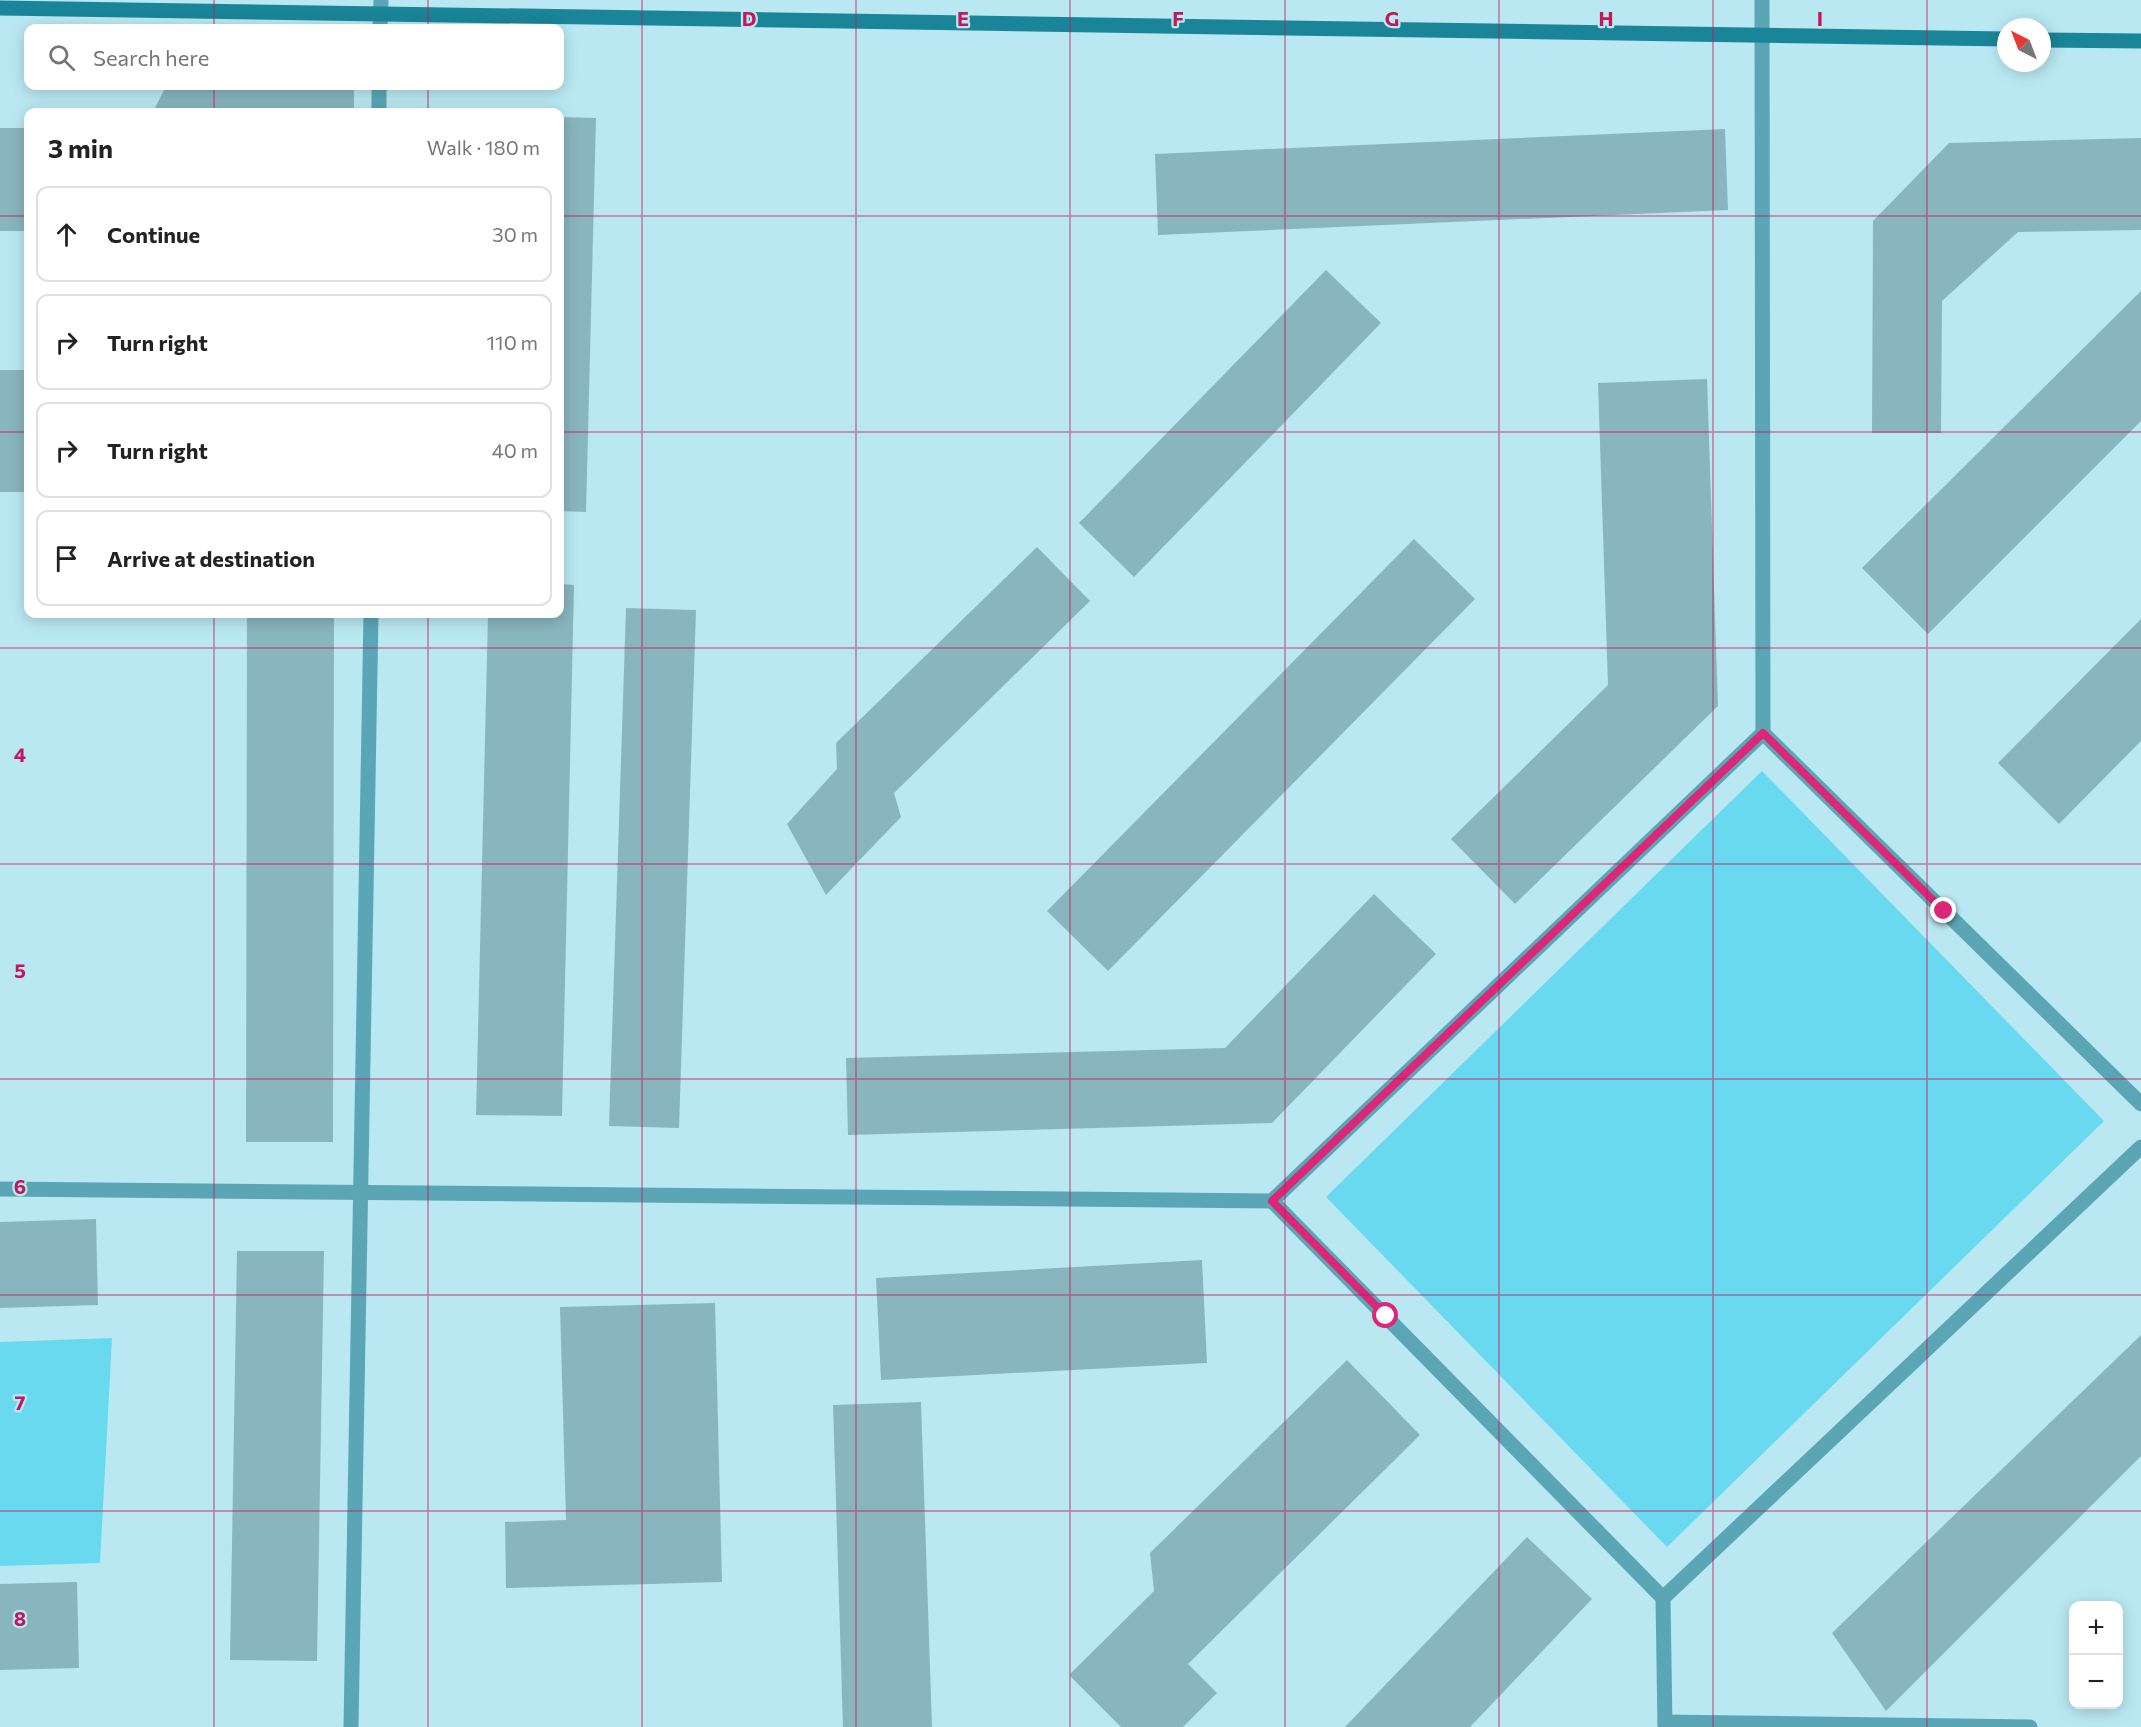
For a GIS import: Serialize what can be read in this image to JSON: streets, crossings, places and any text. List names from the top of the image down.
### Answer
{
  "north": "top left",
  "page": {
    "search": "Search here",
    "heading": ["3 min", "Walk · 180 m"],
    "list": [
      ["Continue", "30 m"],
      ["Turn right", "110 m"],
      ["Turn right", "40 m"],
      "Arrive at destination"
    ],
    "map_buttons": ["+", "−"]
  },
  "grid": {
    "columns": [
      "D",
      "E",
      "F",
      "G",
      "H",
      "I"
    ],
    "rows": [
      "4",
      "5",
      "6",
      "7",
      "8"
    ]
  }
}
